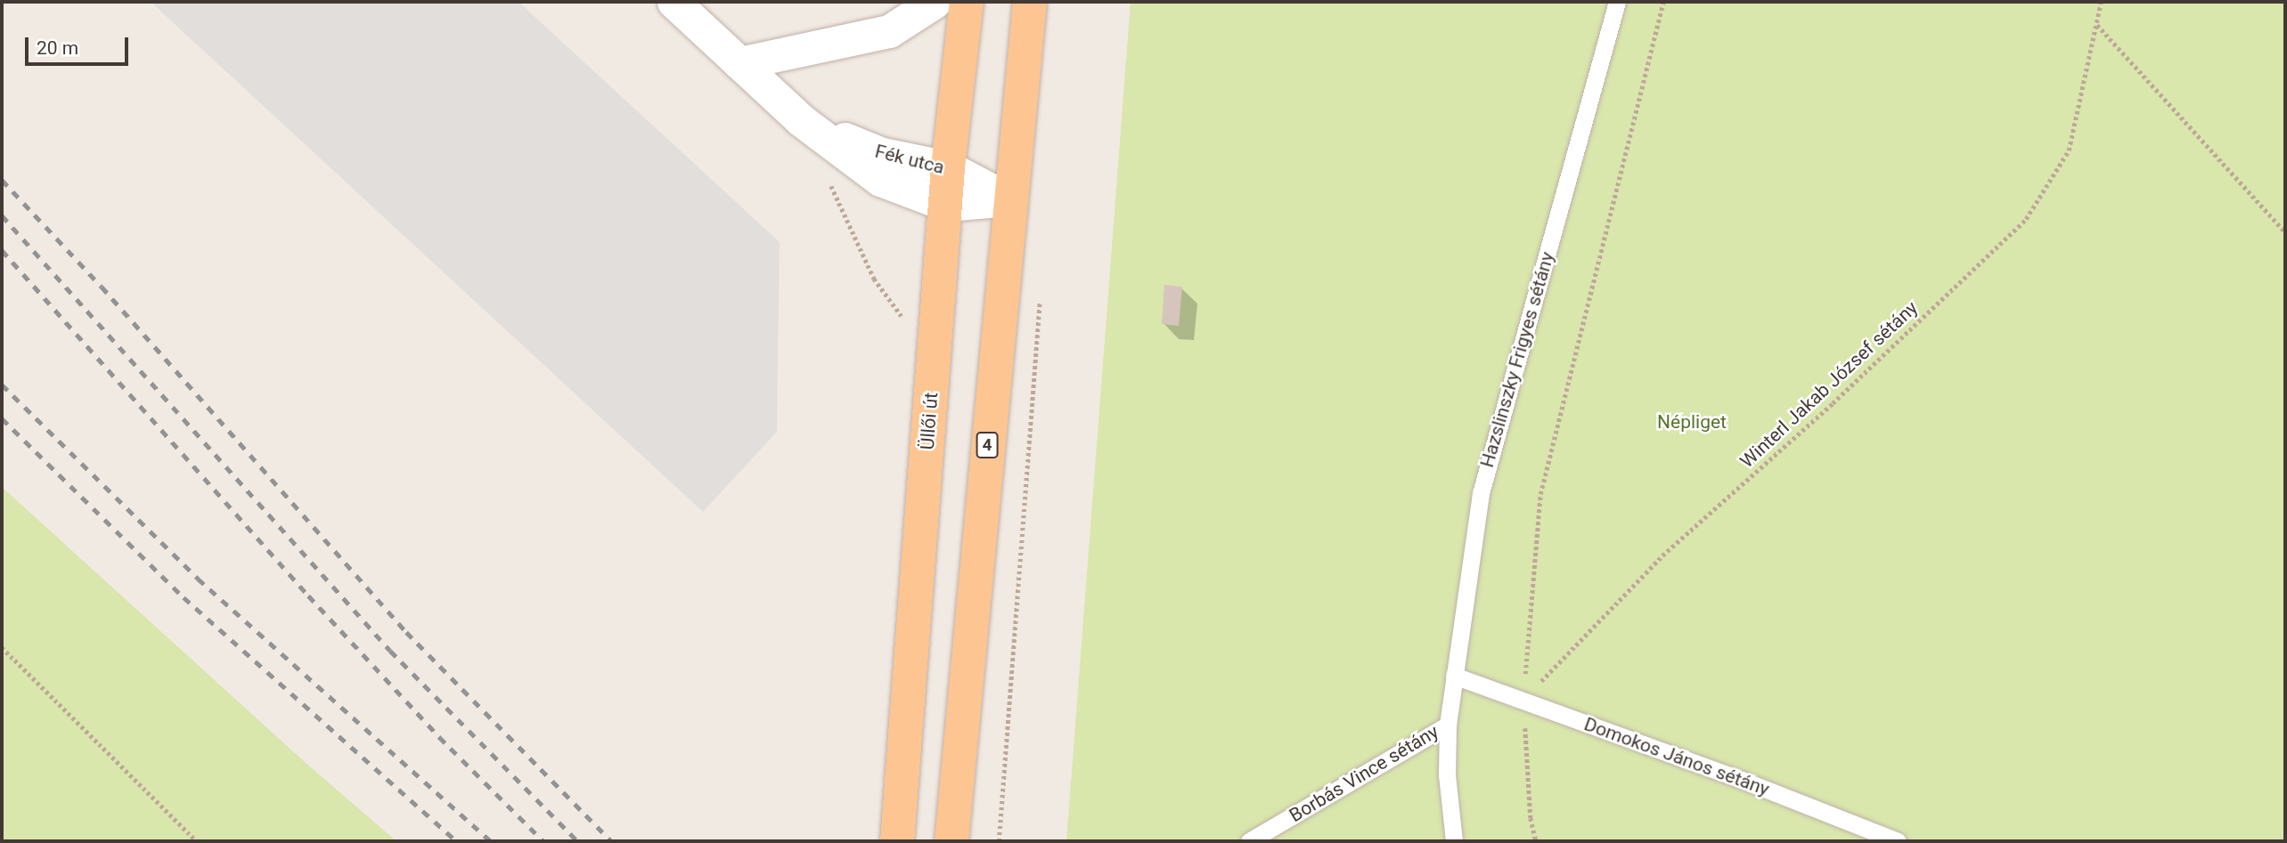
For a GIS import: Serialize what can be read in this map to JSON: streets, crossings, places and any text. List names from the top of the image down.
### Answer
{
  "streets": {
    "main road": ["Üllői út", "4"],
    "street": ["Fék utca"],
    "lane": ["Hazslinszky Frigyes sétány", "Domokos János sétány", "Borbás Vince sétány"],
    "path": ["Winterl Jakab József sétány"]
  },
  "crossings": [
    ["Fék utca", "Üllői út"],
    ["Fék utca", "4"],
    ["Hazslinszky Frigyes sétány", "Domokos János sétány"],
    ["Hazslinszky Frigyes sétány", "Borbás Vince sétány"],
    ["Winterl Jakab József sétány", "Domokos János sétány"]
  ],
  "parks": ["Népliget"],
  "scale_bar": "20 m"
}
